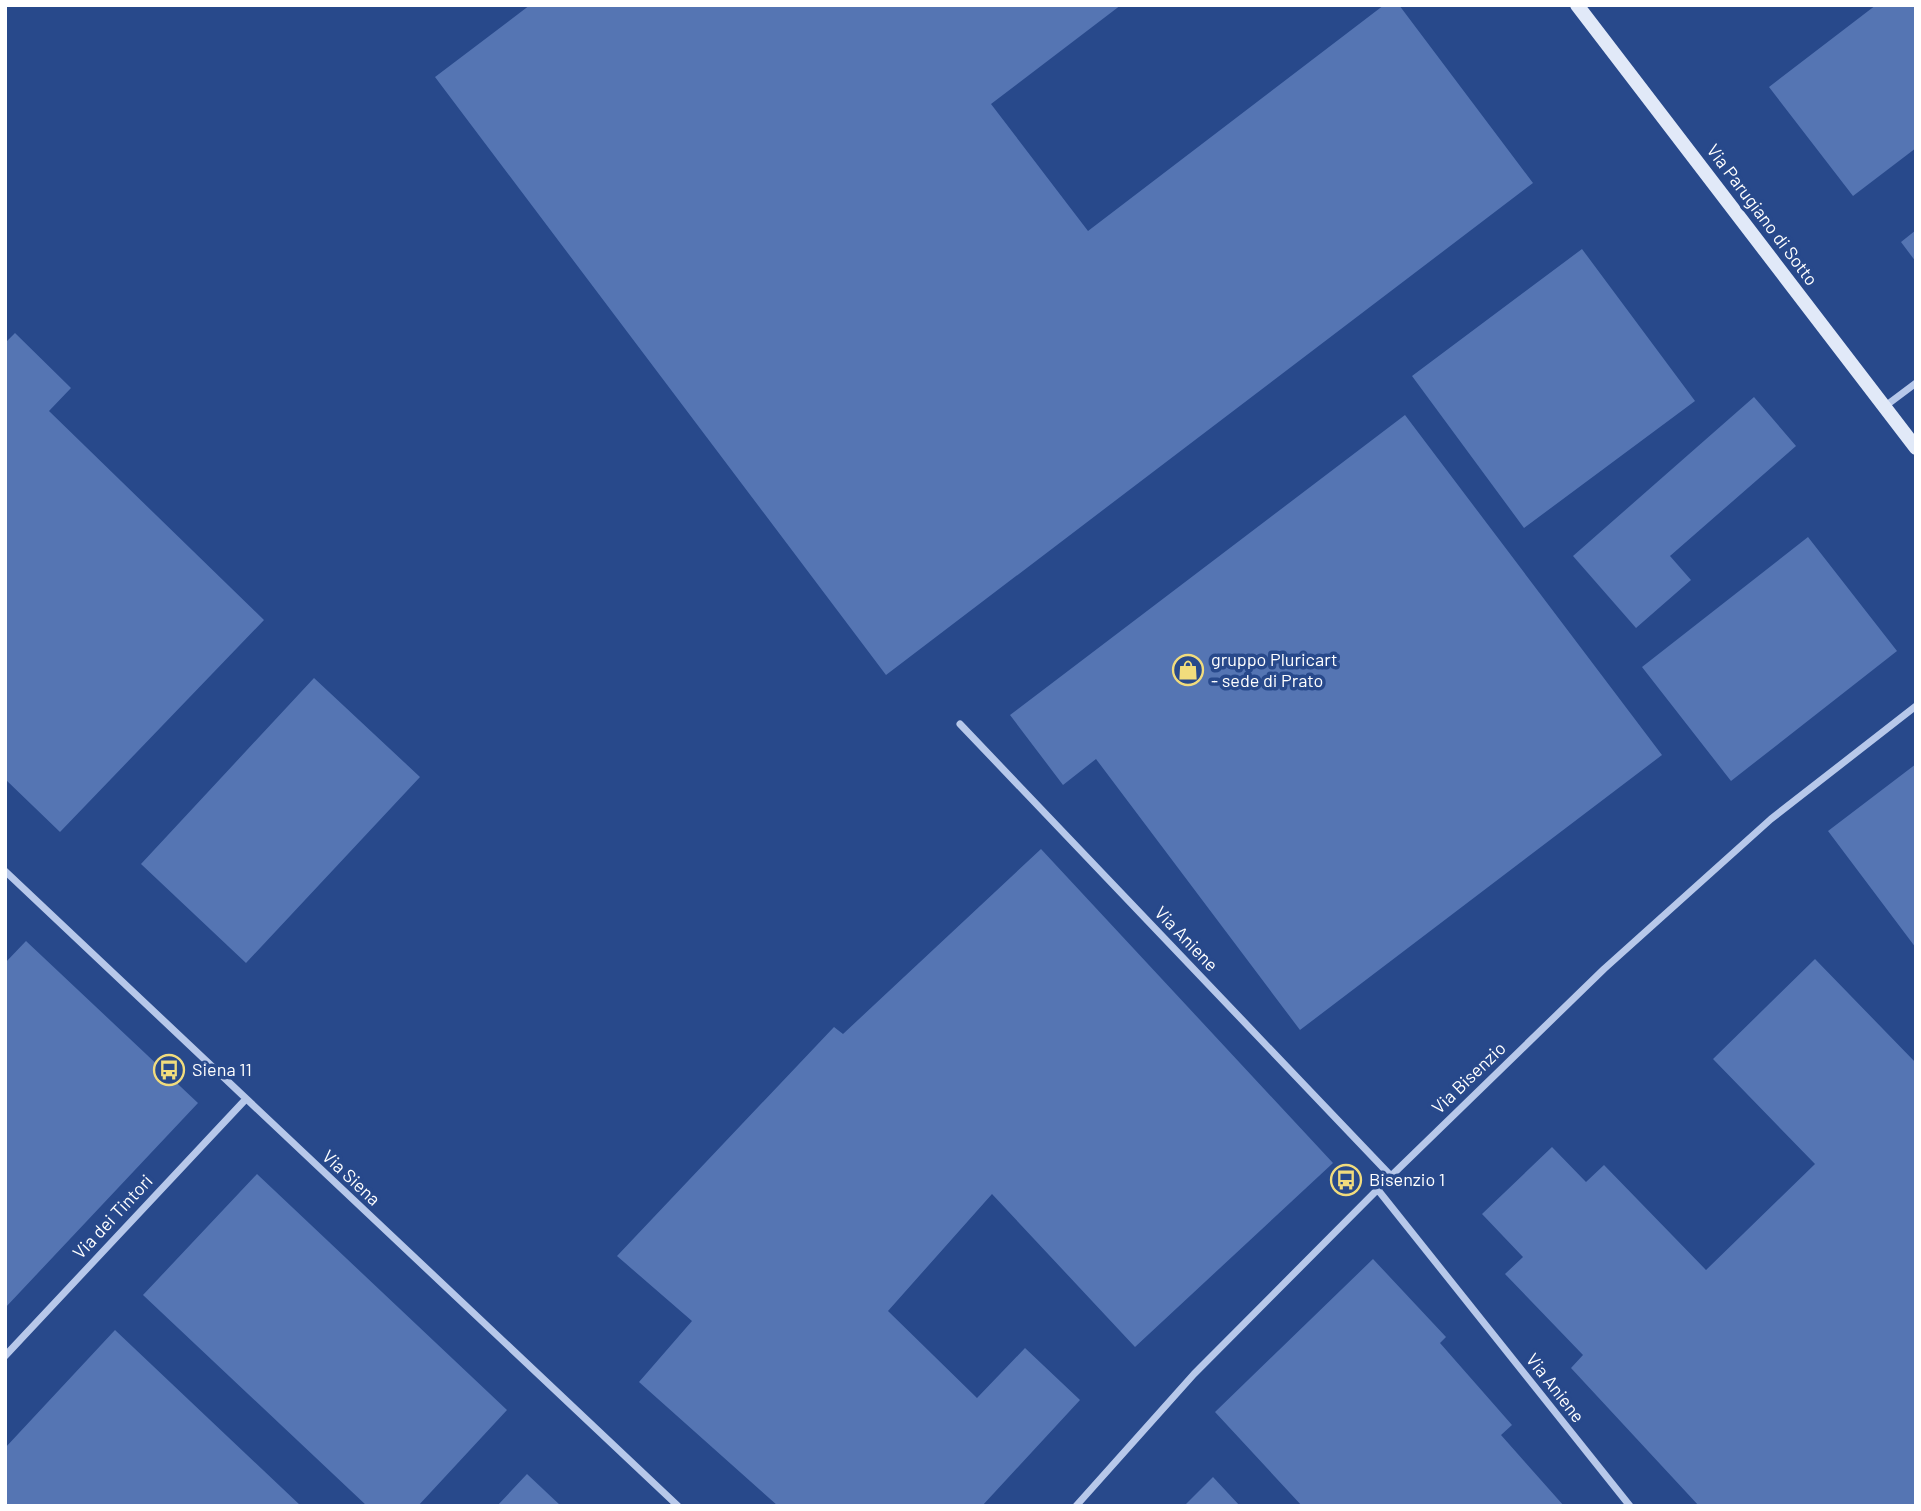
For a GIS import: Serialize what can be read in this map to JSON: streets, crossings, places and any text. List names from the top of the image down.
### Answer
{
  "streets": {
    "street": [
      "Via Parugiano di Sotto",
      "Via Aniene",
      "Via Bisenzio",
      "Via Siena",
      "Via dei Tintori"
    ]
  },
  "crossings": [
    ["Via Aniene", "Via Bisenzio"],
    ["Via Siena", "Via dei Tintori"]
  ],
  "places": {
    "shop": ["gruppo Pluricart - sede di Prato"],
    "bus stop": ["Siena 11", "Bisenzio 1"]
  }
}
